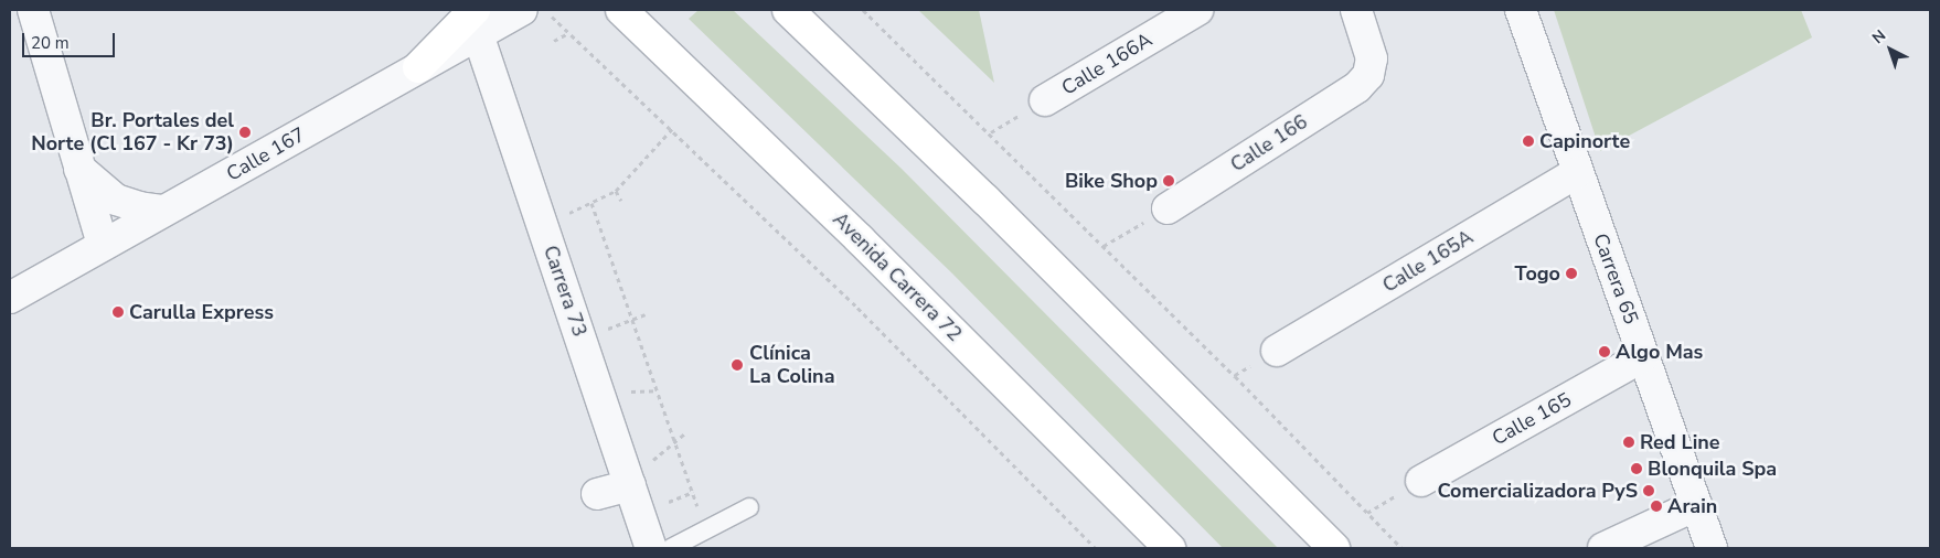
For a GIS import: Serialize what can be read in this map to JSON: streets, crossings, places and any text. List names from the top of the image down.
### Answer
{
  "streets": {
    "highway": ["Avenida Carrera 72"],
    "street": [
      "Calle 166A",
      "Calle 166",
      "Calle 167",
      "Calle 165A",
      "Carrera 65",
      "Carrera 73",
      "Calle 165"
    ]
  },
  "crossings": [
    ["Calle 165A", "Carrera 65"],
    ["Carrera 65", "Calle 165"]
  ],
  "places": [
    "Br. Portales del Norte (Cl 167 - Kr 73)",
    "Capinorte",
    "Bike Shop",
    "Togo",
    "Carulla Express",
    "Algo Mas",
    "Clínica La Colina",
    "Red Line",
    "Blonquila Spa",
    "Comercializadora PyS",
    "Arain"
  ],
  "scale_bar": "20 m",
  "north": "top left"
}
